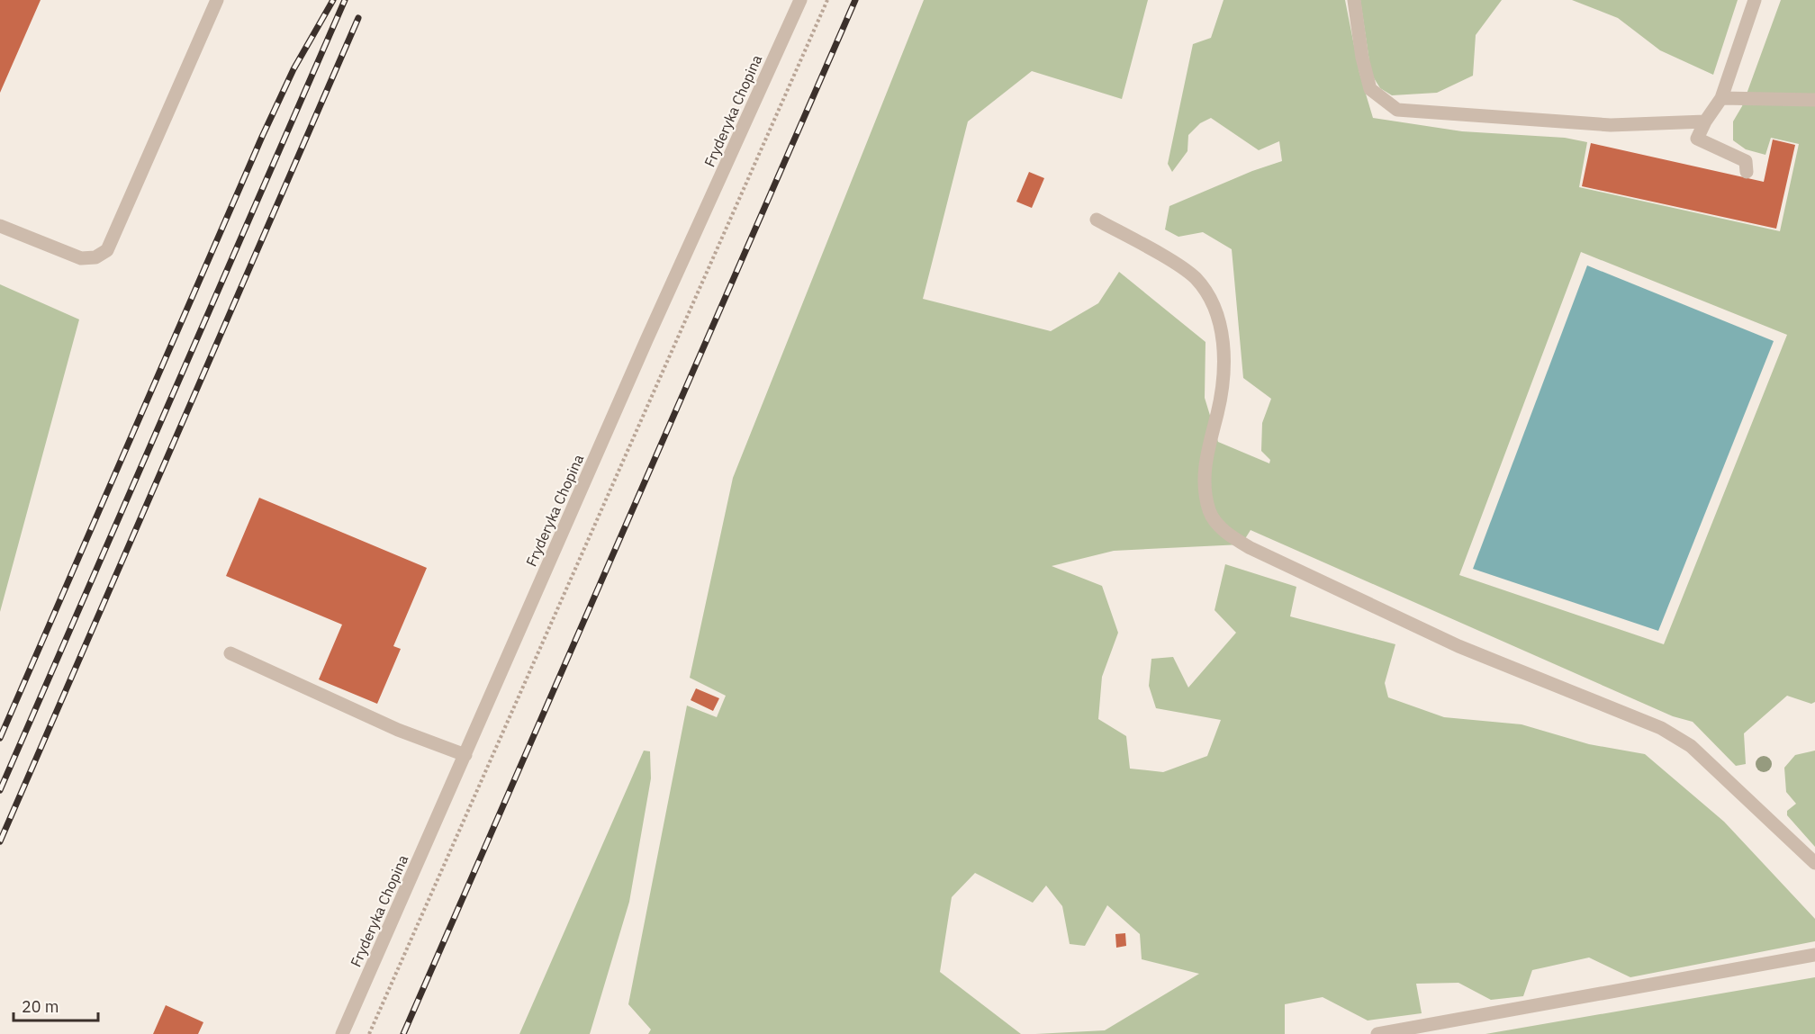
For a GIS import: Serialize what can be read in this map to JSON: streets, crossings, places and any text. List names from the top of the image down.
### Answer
{
  "streets": {
    "street": ["Fryderyka Chopina"]
  },
  "scale_bar": "20 m"
}
